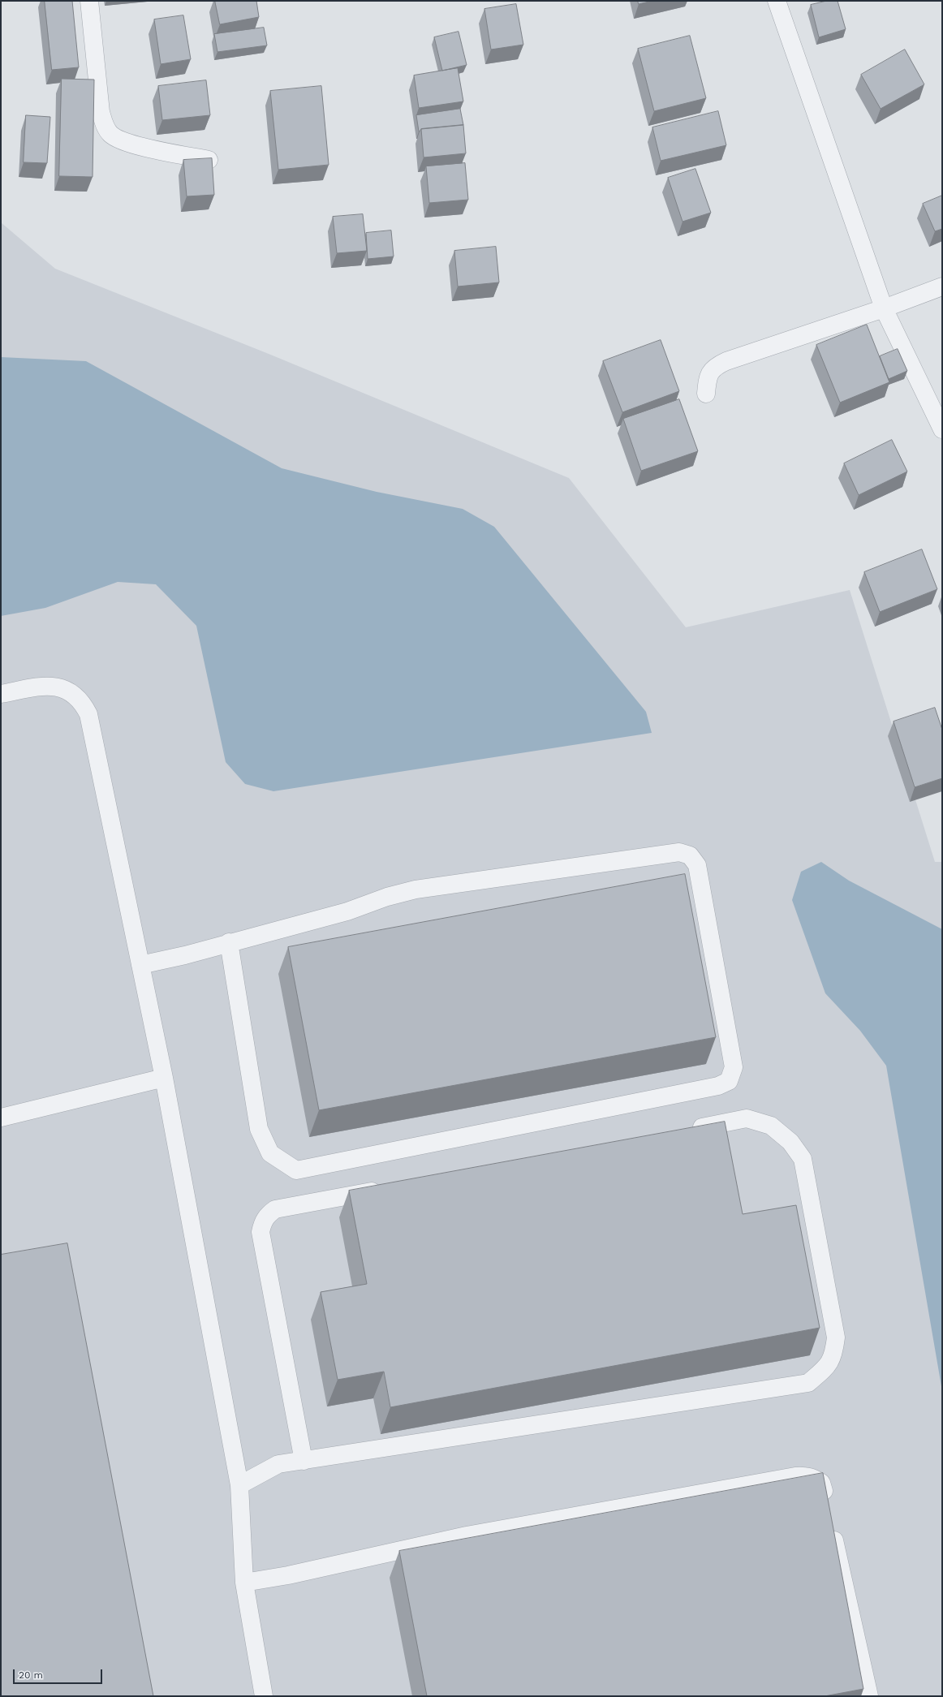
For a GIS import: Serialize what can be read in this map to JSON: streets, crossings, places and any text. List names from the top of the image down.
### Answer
{
  "scale_bar": "20 m"
}
